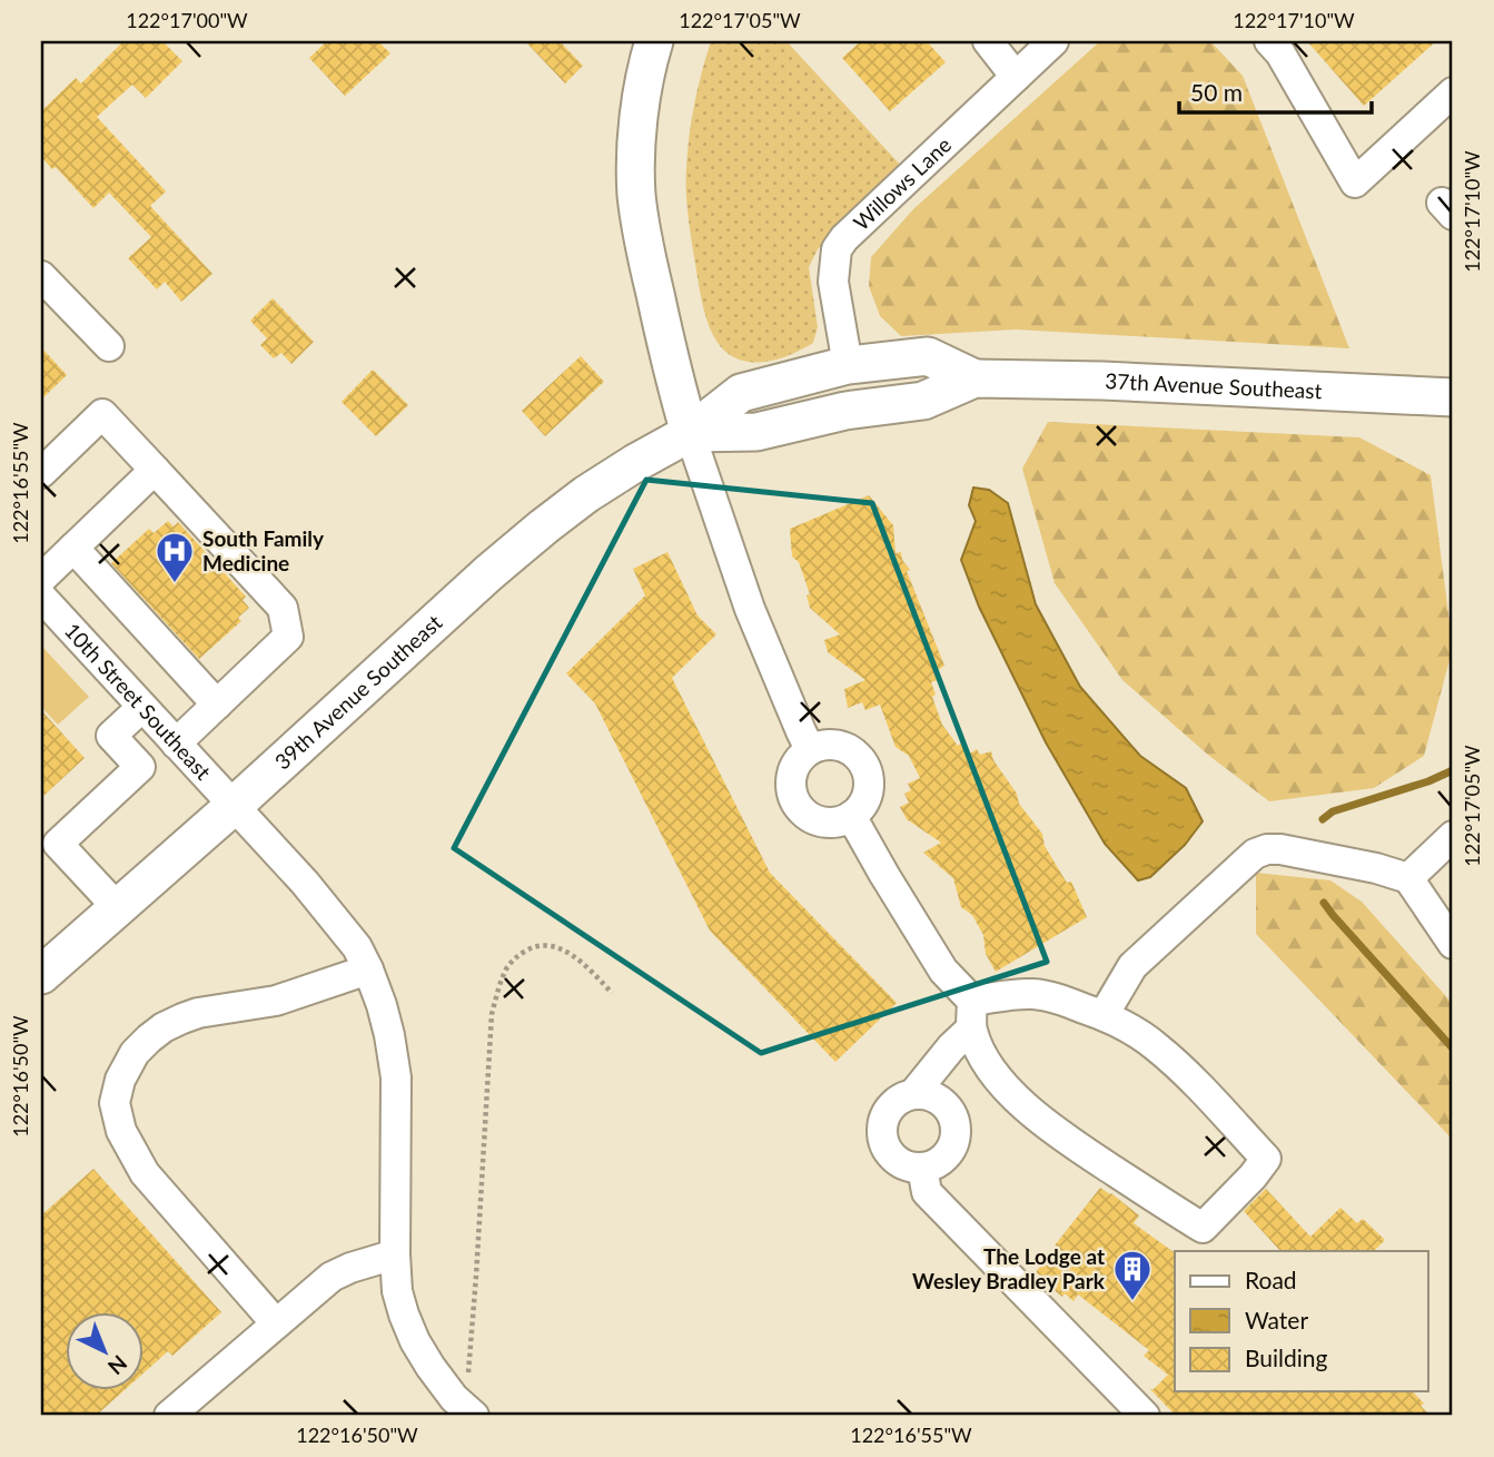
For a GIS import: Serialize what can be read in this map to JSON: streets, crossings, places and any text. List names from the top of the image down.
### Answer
{
  "streets": {
    "main road": ["37th Avenue Southeast", "39th Avenue Southeast"],
    "street": ["Willows Lane", "10th Street Southeast"]
  },
  "crossings": [
    ["Willows Lane", "37th Avenue Southeast"],
    ["Willows Lane", "39th Avenue Southeast"],
    ["37th Avenue Southeast", "39th Avenue Southeast"],
    ["39th Avenue Southeast", "10th Street Southeast"]
  ],
  "places": {
    "hospital": ["South Family Medicine"],
    "building": ["The Lodge at Wesley Bradley Park"]
  },
  "legend": ["Road", "Water", "Building"],
  "scale_bar": "50 m",
  "north": "bottom right",
  "coordinates": [
    "122°17'00\"W",
    "122°17'05\"W",
    "122°17'10\"W",
    "122°16'55\"W",
    "122°16'50\"W"
  ]
}
